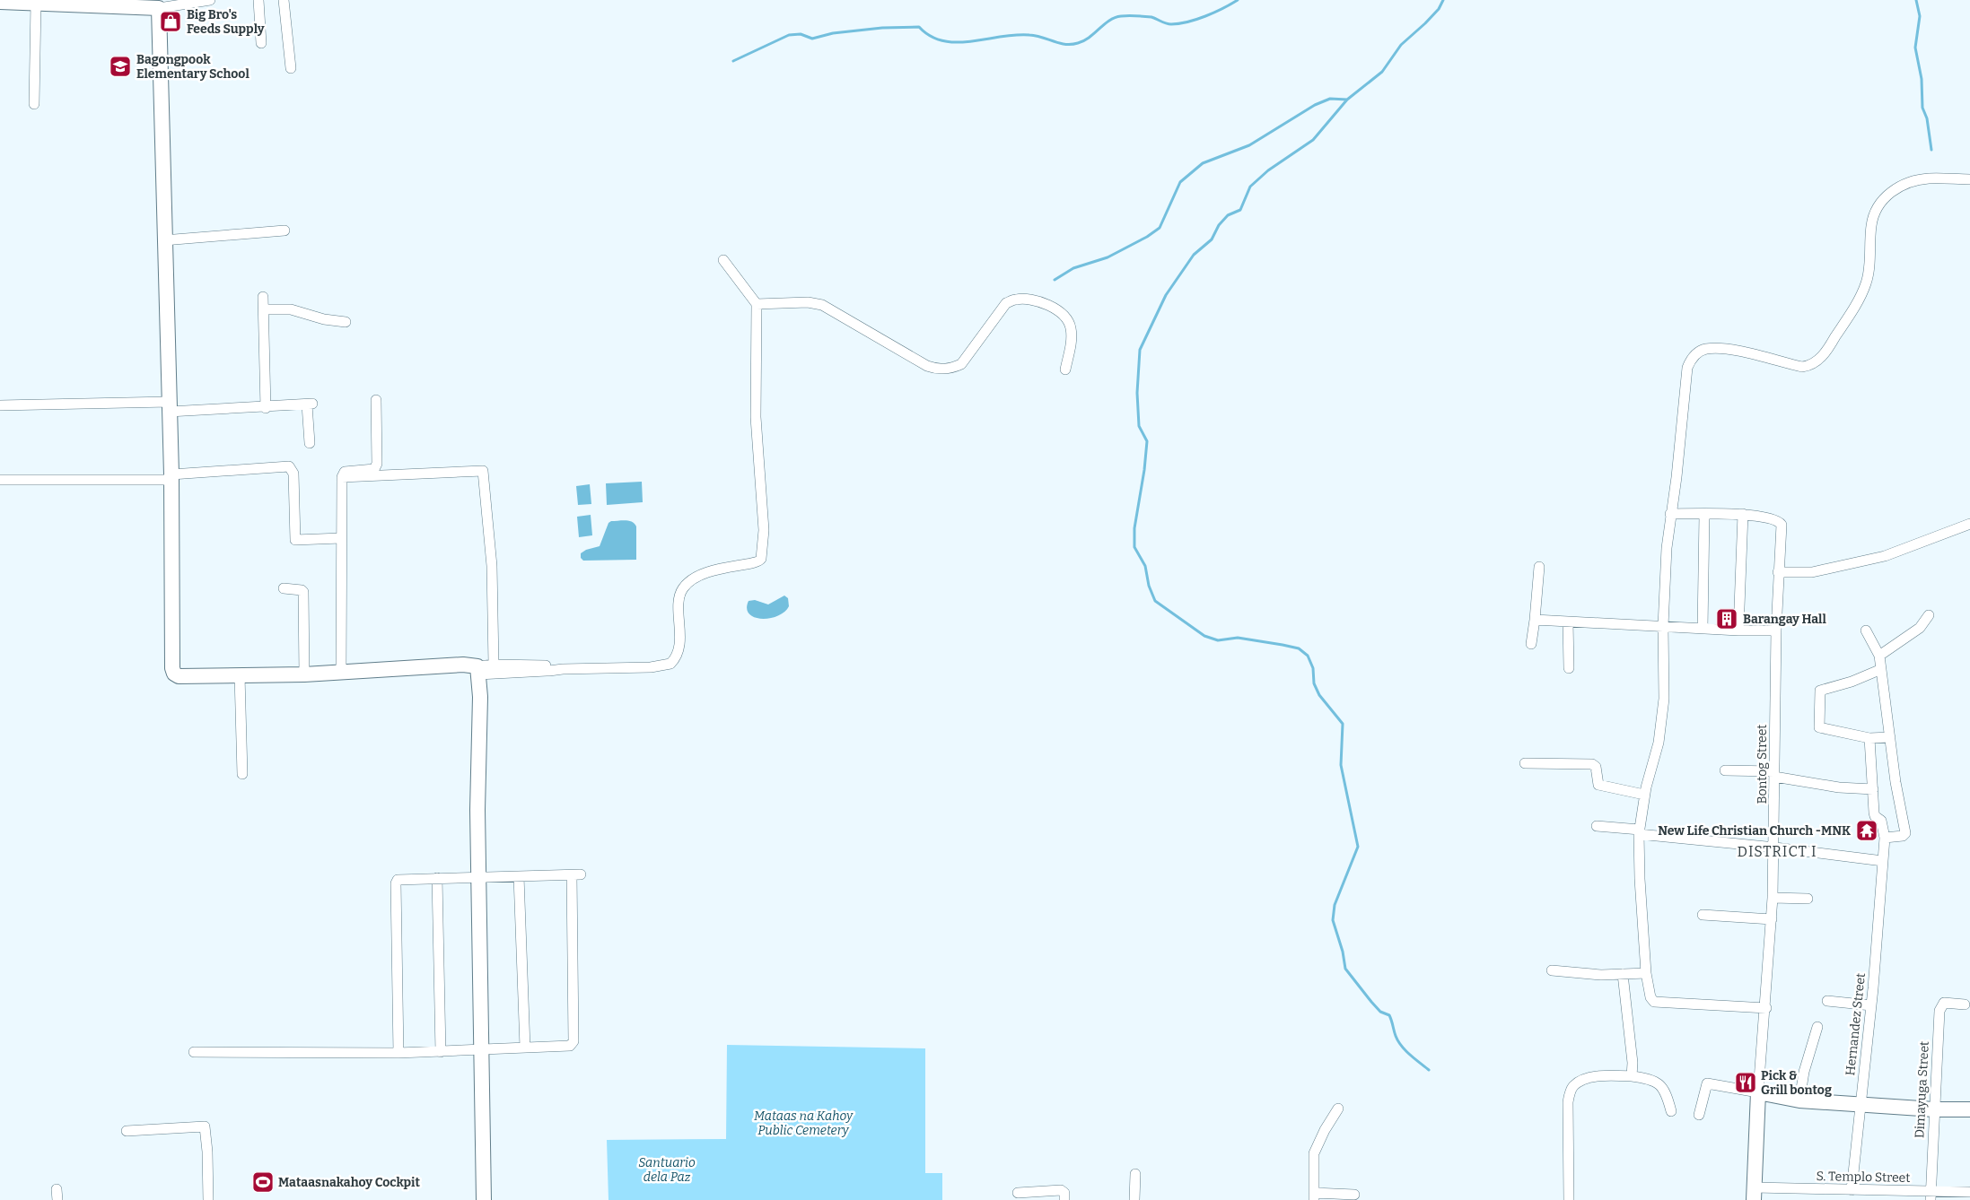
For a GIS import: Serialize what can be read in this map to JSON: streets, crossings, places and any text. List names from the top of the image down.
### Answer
{
  "streets": {
    "street": [
      "Bontog Street",
      "Hernandez Street",
      "Dimayuga Street",
      "S. Templo Street"
    ]
  },
  "crossings": [
    ["Hernandez Street", "S. Templo Street"],
    ["Dimayuga Street", "S. Templo Street"]
  ],
  "districts": ["DISTRICT I"],
  "parks": ["Mataas na Kahoy Public Cemetery", "Santuario dela Paz"],
  "places": {
    "shop": ["Big Bro's Feeds Supply"],
    "school or university": ["Bagongpook Elementary School"],
    "building": ["Barangay Hall"],
    "temple": ["New Life Christian Church -MNK"],
    "restaurant": ["Pick & Grill bontog"],
    "sports": ["Mataasnakahoy Cockpit"]
  }
}
